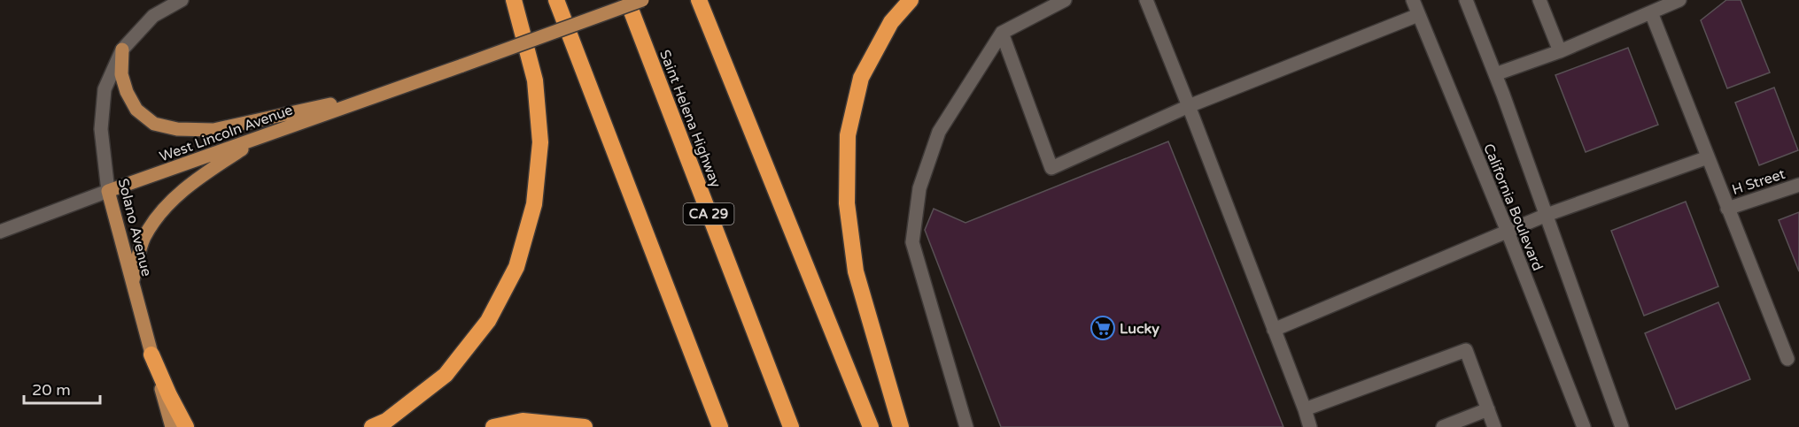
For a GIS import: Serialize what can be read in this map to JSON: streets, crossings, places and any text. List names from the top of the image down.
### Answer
{
  "streets": {
    "highway": ["Saint Helena Highway", "CA 29"],
    "main road": ["West Lincoln Avenue", "Solano Avenue"],
    "street": ["H Street", "California Boulevard"]
  },
  "crossings": [
    ["West Lincoln Avenue", "Solano Avenue"]
  ],
  "places": {
    "supermarket": ["Lucky"]
  },
  "scale_bar": "20 m"
}
